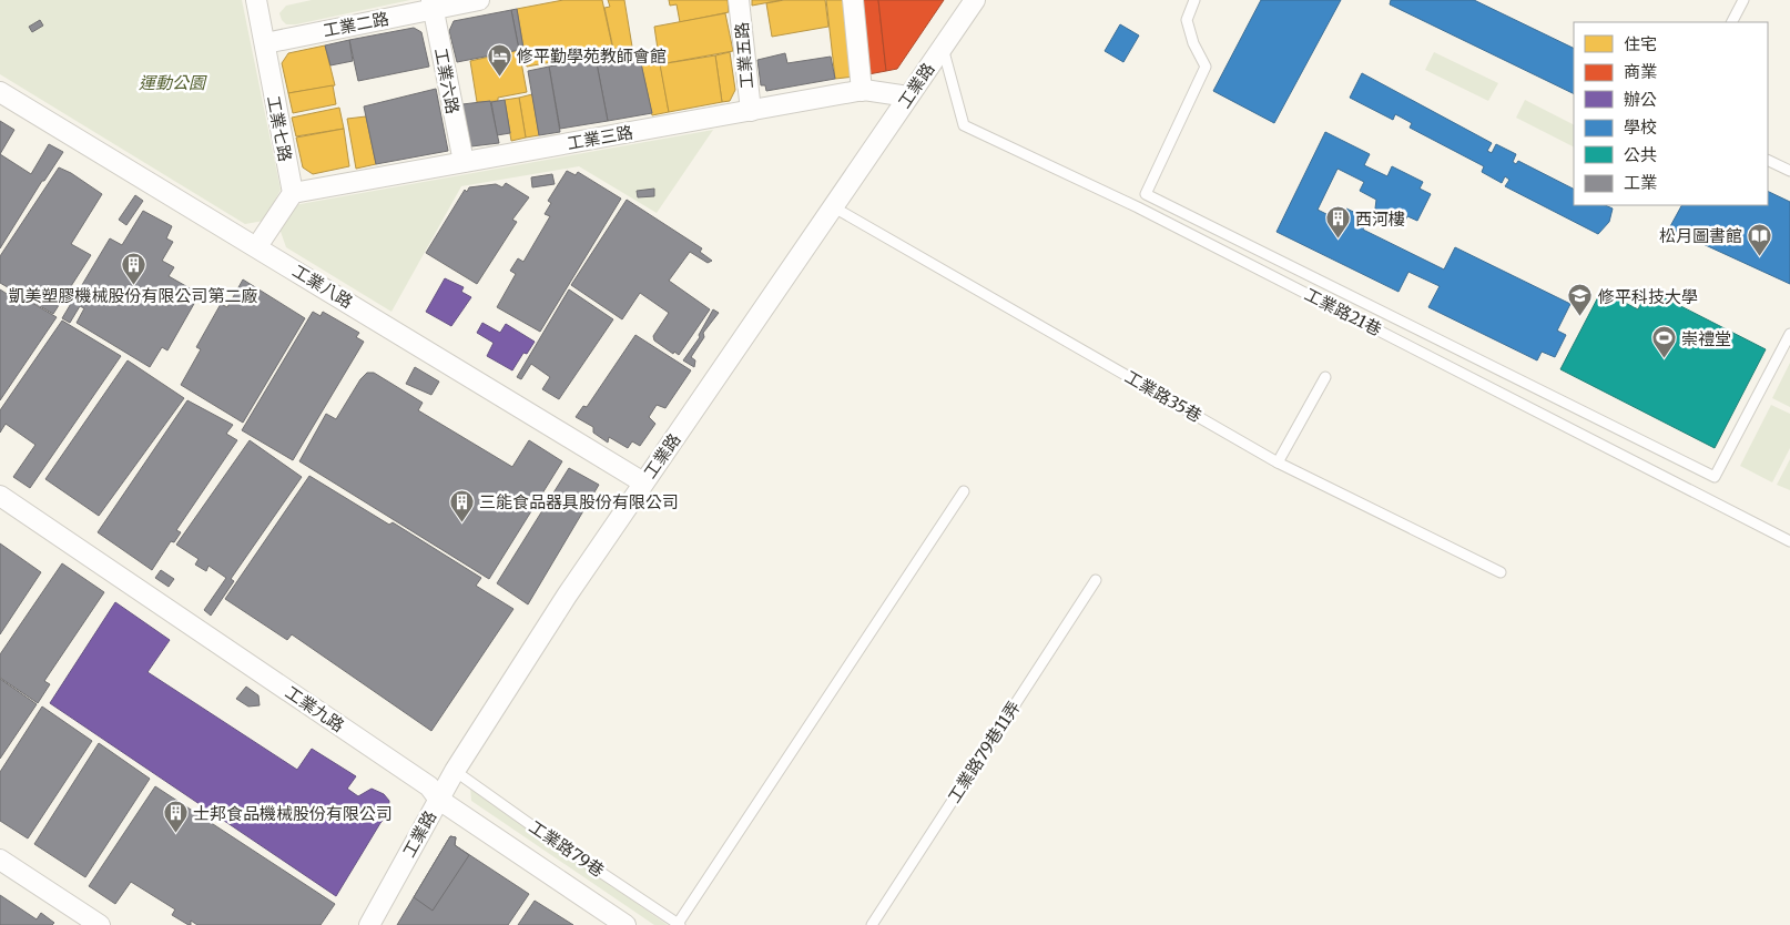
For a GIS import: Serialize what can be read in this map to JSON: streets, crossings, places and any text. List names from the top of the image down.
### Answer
{
  "streets": {
    "street": [
      "工業二路",
      "工業五路",
      "工業六路",
      "工業路",
      "工業七路",
      "工業三路",
      "工業八路",
      "工業九路"
    ],
    "lane": [
      "工業路21巷",
      "工業路35巷",
      "工業路79巷11弄",
      "工業路79巷"
    ]
  },
  "crossings": [
    ["工業二路", "工業六路"],
    ["工業二路", "工業七路"],
    ["工業五路", "工業三路"],
    ["工業六路", "工業三路"],
    ["工業路", "工業三路"],
    ["工業路", "工業八路"],
    ["工業路", "工業路21巷"],
    ["工業路", "工業路35巷"],
    ["工業路", "工業九路"],
    ["工業路", "工業路79巷"],
    ["工業七路", "工業三路"]
  ],
  "parks": ["運動公園"],
  "places": {
    "hotel": ["修平勤學苑教師會館"],
    "building": [
      "西河樓",
      "凱美塑膠機械股份有限公司第二廠",
      "三能食品器具股份有限公司",
      "士邦食品機械股份有限公司"
    ],
    "library": ["松月圖書館"],
    "school or university": ["修平科技大學"],
    "sports": ["崇禮堂"]
  },
  "legend": [
    "住宅",
    "商業",
    "辦公",
    "學校",
    "公共",
    "工業"
  ]
}
